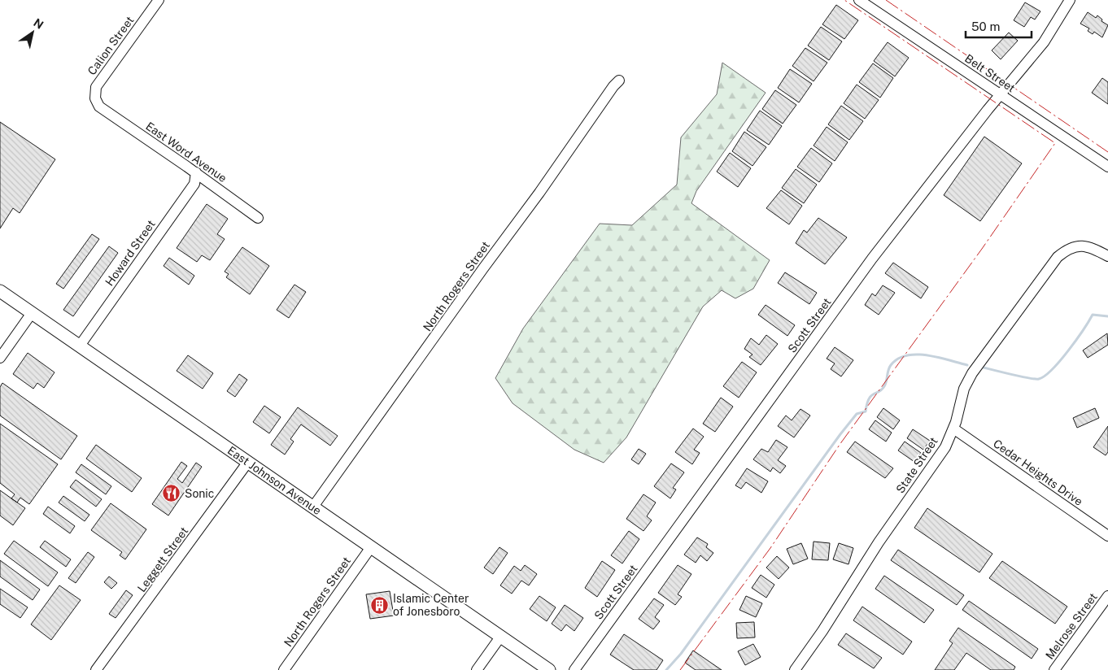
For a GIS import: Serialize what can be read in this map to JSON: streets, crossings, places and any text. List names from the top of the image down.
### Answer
{
  "streets": {
    "main road": ["East Johnson Avenue"],
    "street": [
      "Calion Street",
      "Belt Street",
      "East Word Avenue",
      "Howard Street",
      "North Rogers Street",
      "Scott Street",
      "State Street",
      "Cedar Heights Drive",
      "Leggett Street",
      "Melrose Street"
    ]
  },
  "crossings": [
    ["Calion Street", "East Word Avenue"],
    ["Belt Street", "Scott Street"],
    ["East Word Avenue", "Howard Street"],
    ["Howard Street", "East Johnson Avenue"],
    ["North Rogers Street", "East Johnson Avenue"],
    ["State Street", "Cedar Heights Drive"],
    ["East Johnson Avenue", "Leggett Street"]
  ],
  "places": {
    "restaurant": ["Sonic"],
    "building": ["Islamic Center of Jonesboro"]
  },
  "scale_bar": "50 m",
  "north": "top right"
}
